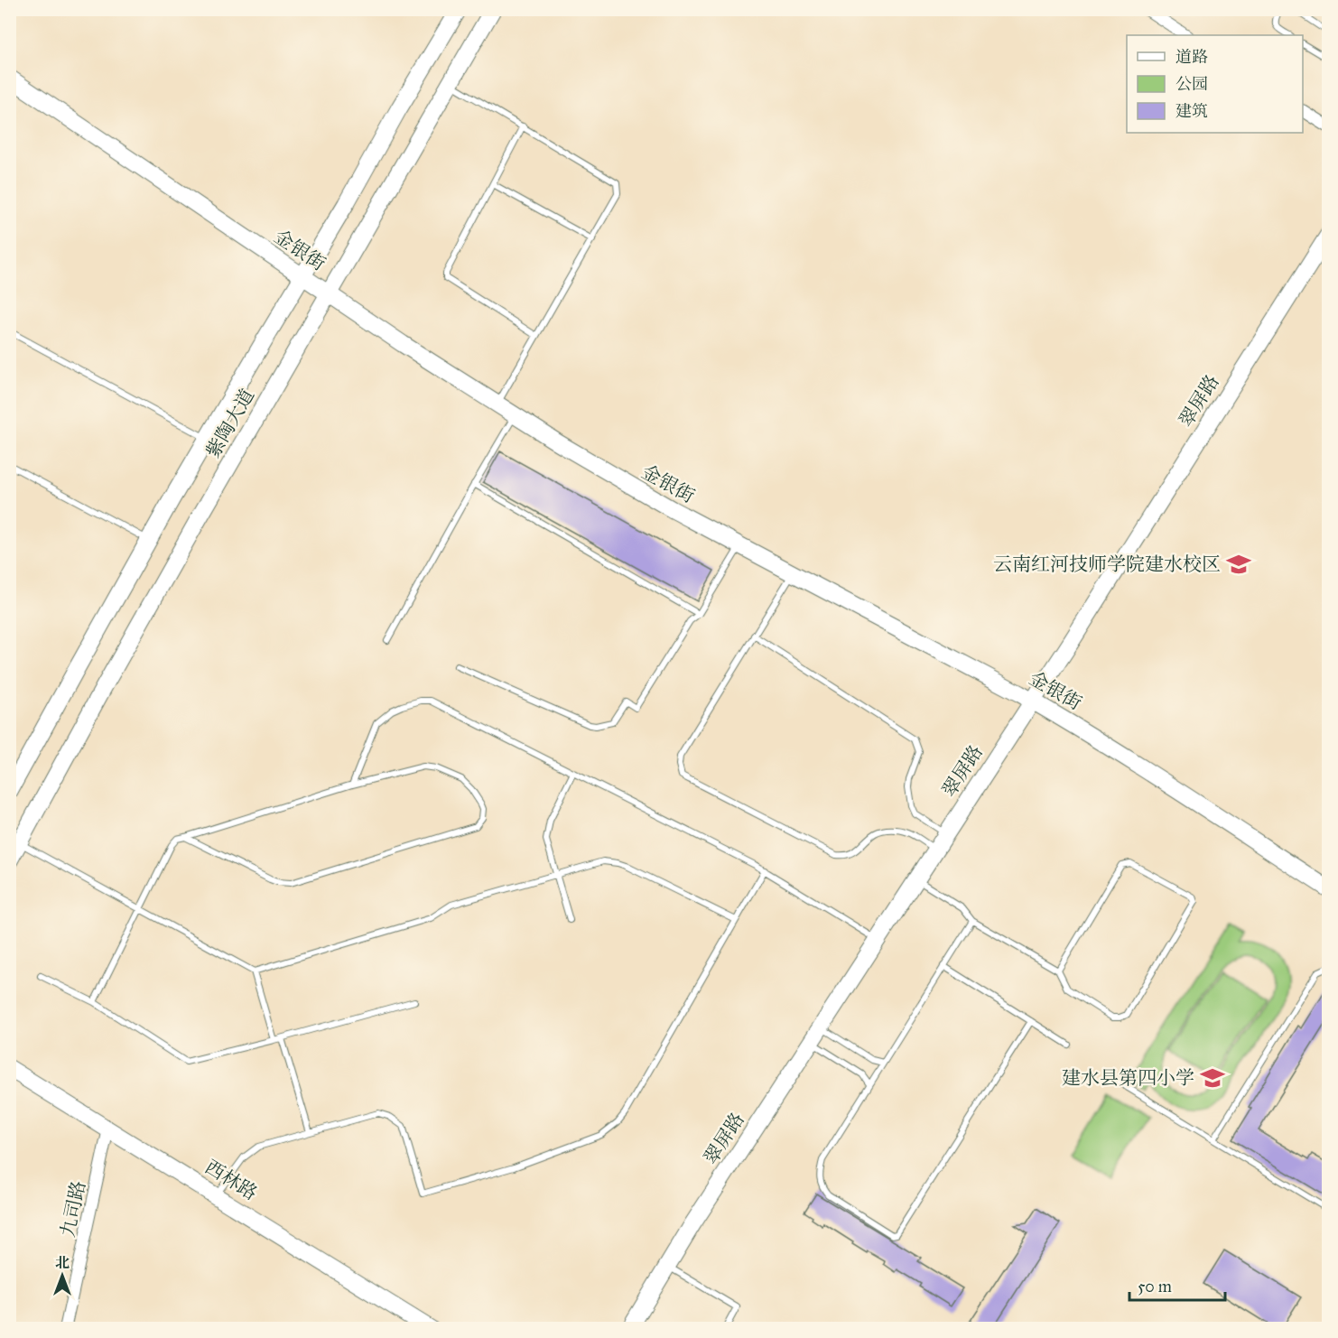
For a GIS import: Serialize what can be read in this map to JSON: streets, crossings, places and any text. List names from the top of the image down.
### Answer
{
  "streets": {
    "street": [
      "金银街",
      "翠屏路",
      "紫陶大道",
      "西林路",
      "九司路"
    ]
  },
  "crossings": [
    ["金银街", "翠屏路"],
    ["金银街", "紫陶大道"],
    ["西林路", "九司路"]
  ],
  "places": {
    "school or university": ["云南红河技师学院建水校区", "建水县第四小学"]
  },
  "legend": ["道路", "公园", "建筑"],
  "scale_bar": "50 m",
  "north": "top"
}
